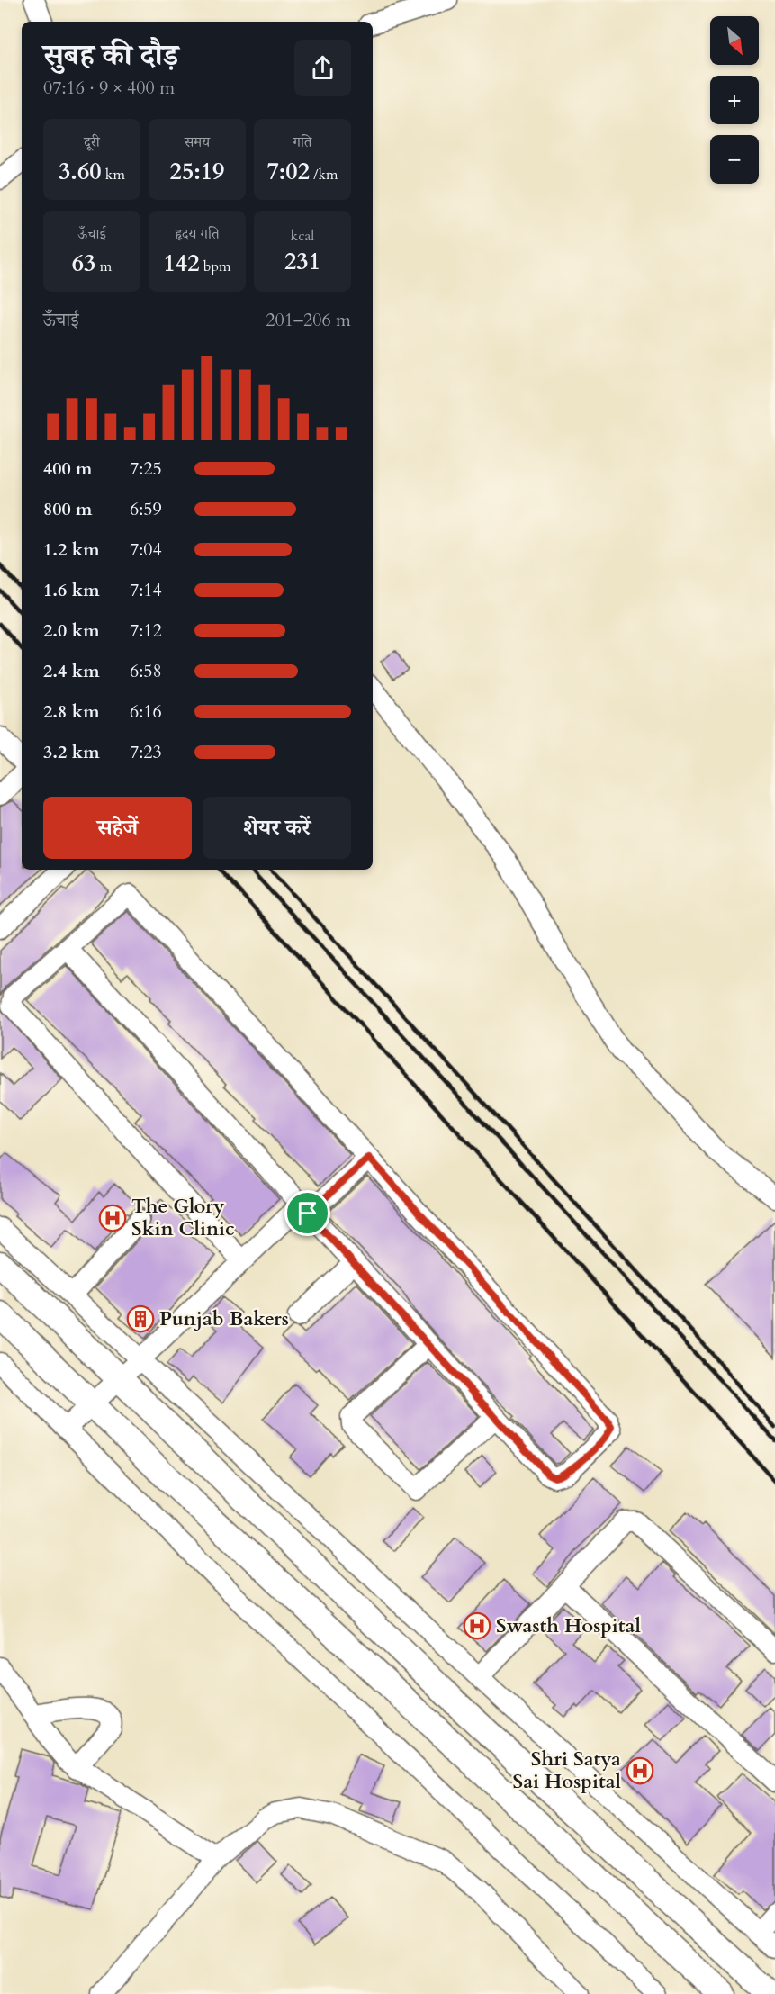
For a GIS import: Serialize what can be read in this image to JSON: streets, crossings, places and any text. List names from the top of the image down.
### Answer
{
  "places": {
    "hospital": ["The Glory Skin Clinic", "Swasth Hospital", "Shri Satya Sai Hospital"],
    "building": ["Punjab Bakers"]
  },
  "north": "bottom right",
  "page": {
    "map_buttons": ["+", "−"],
    "heading": ["सुबह की दौड़", "07:16 · 9 × 400 m"],
    "stats": [
      ["दूरी", "3.60 km"],
      ["समय", "25:19"],
      ["गति", "7:02 /km"],
      ["ऊँचाई", "63 m"],
      ["हृदय गति", "142 bpm"],
      ["kcal", "231"]
    ],
    "chart": ["ऊँचाई", "201–206 m"],
    "list": [
      {
        "name": "400 m",
        "note": "7:25"
      },
      {
        "name": "800 m",
        "note": "6:59"
      },
      {
        "name": "1.2 km",
        "note": "7:04"
      },
      {
        "name": "1.6 km",
        "note": "7:14"
      },
      {
        "name": "2.0 km",
        "note": "7:12"
      },
      {
        "name": "2.4 km",
        "note": "6:58"
      },
      {
        "name": "2.8 km",
        "note": "6:16"
      },
      {
        "name": "3.2 km",
        "note": "7:23"
      }
    ],
    "buttons": ["सहेजें", "शेयर करें"]
  }
}
